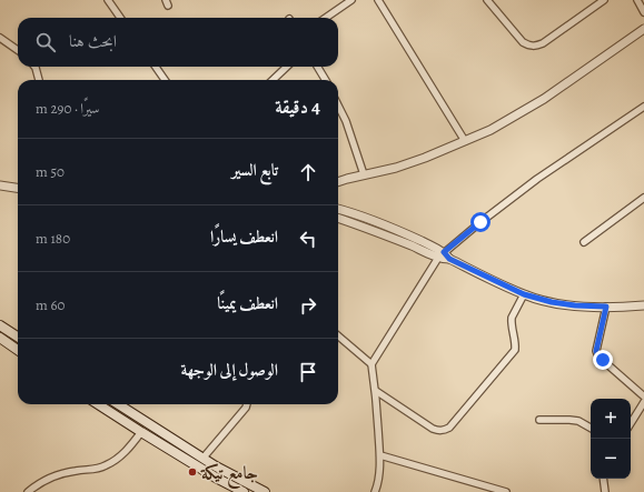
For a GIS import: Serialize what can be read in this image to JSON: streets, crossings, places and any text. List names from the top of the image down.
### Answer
{
  "places": ["جامع تيكة"],
  "page": {
    "search": "ابحث هنا",
    "heading": ["4 دقيقة", "سيرًا · 290 m"],
    "list": [
      ["تابع السير", "50 m"],
      ["انعطف يسارًا", "180 m"],
      ["انعطف يمينًا", "60 m"],
      "الوصول إلى الوجهة"
    ],
    "map_buttons": ["+", "−"]
  }
}
